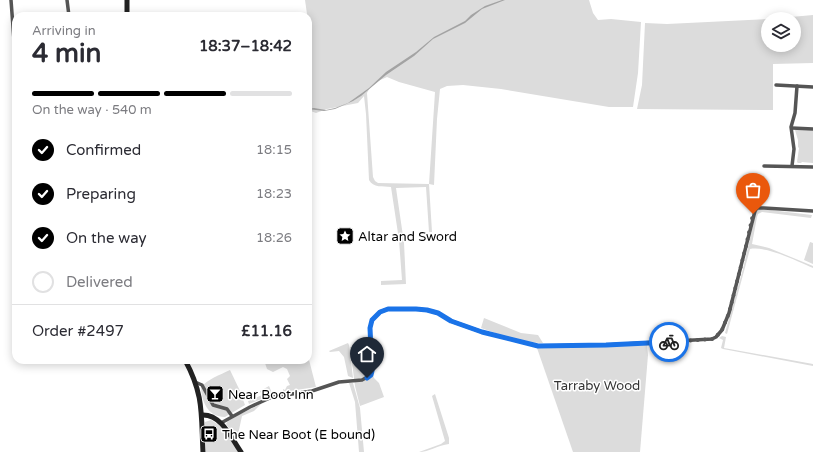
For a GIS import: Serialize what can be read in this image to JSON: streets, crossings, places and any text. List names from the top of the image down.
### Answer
{
  "parks": ["Tarraby Wood"],
  "places": {
    "place": ["Altar and Sword"],
    "bar": ["Near Boot Inn"],
    "bus stop": ["The Near Boot (E bound)"]
  },
  "page": {
    "heading": ["4 min", "Arriving in", "18:37–18:42"],
    "panel": ["Order #2497", "£11.16"],
    "bar": "On the way · 540 m",
    "list": [
      ["Confirmed", "18:15"],
      ["Preparing", "18:23"],
      ["On the way", "18:26"],
      "Delivered"
    ]
  }
}
